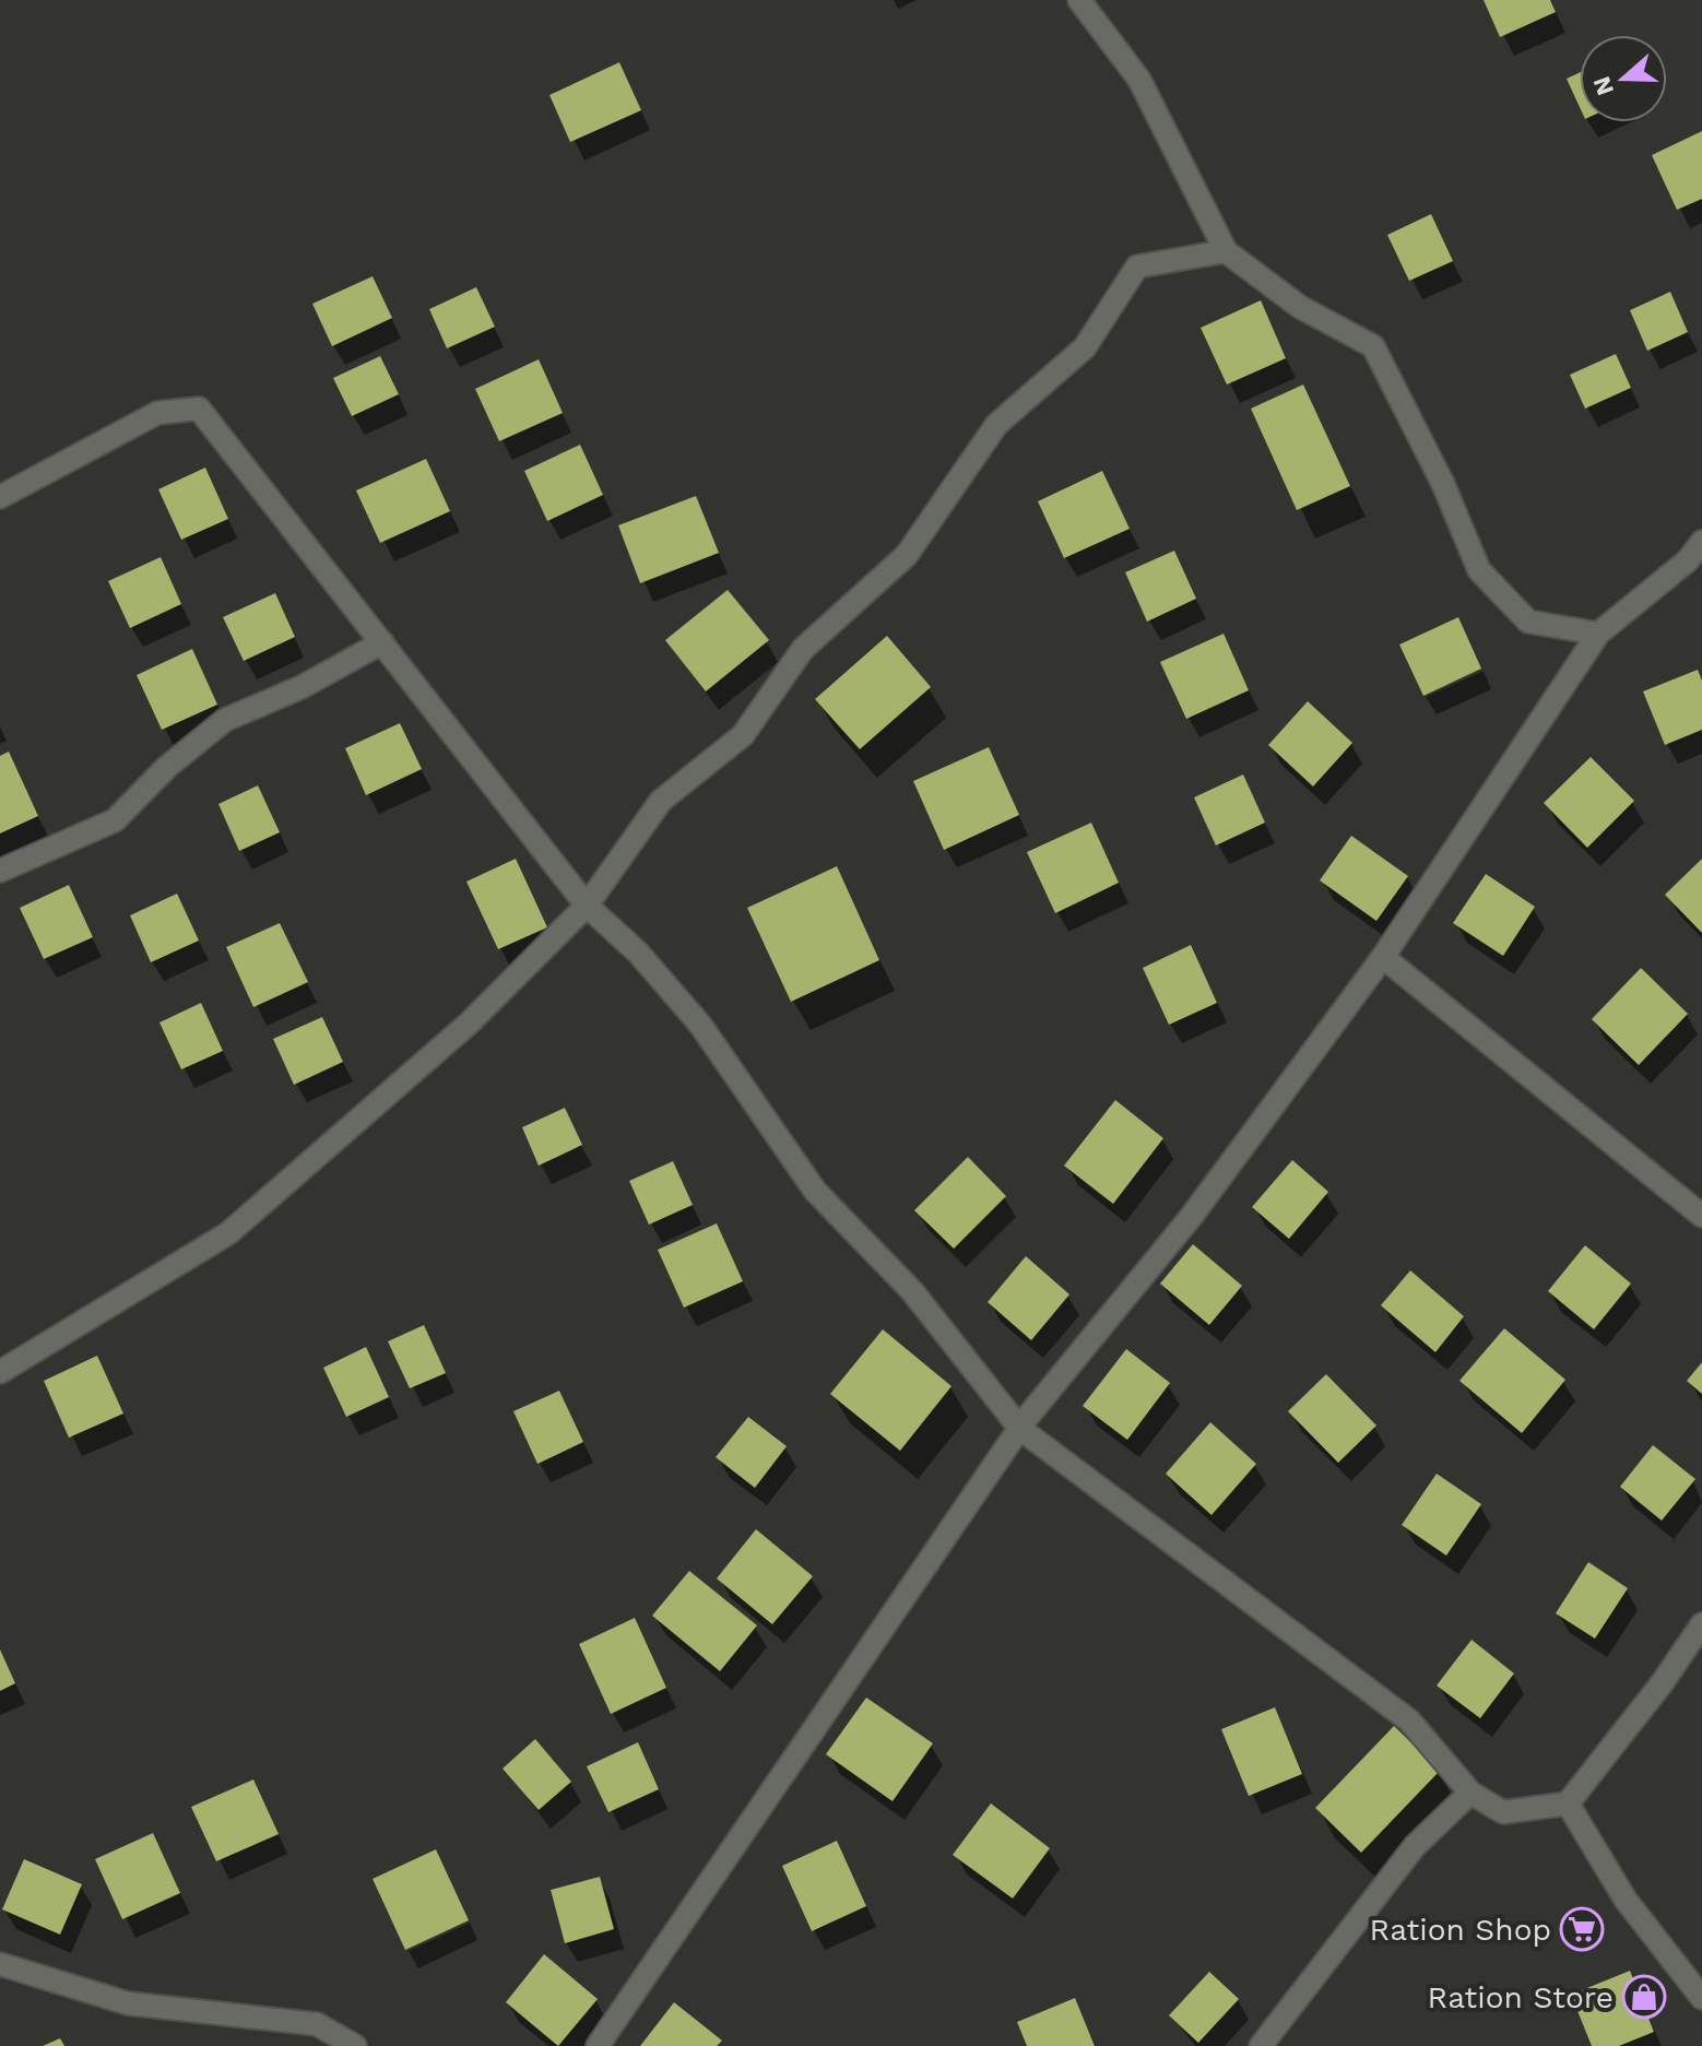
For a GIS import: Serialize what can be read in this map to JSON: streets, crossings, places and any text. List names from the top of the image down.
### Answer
{
  "places": {
    "supermarket": ["Ration Shop"],
    "shop": ["Ration Store"]
  },
  "north": "left"
}
